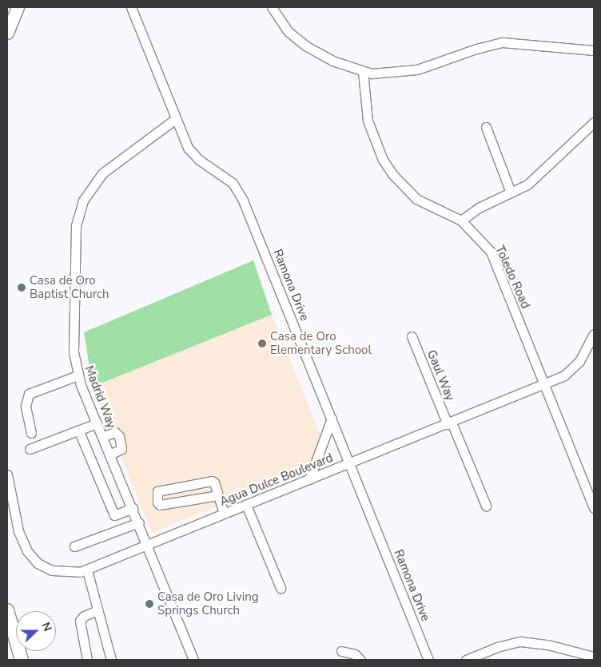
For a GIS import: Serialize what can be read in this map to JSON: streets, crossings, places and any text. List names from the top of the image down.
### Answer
{
  "streets": {
    "street": [
      "Toledo Road",
      "Ramona Drive",
      "Gaul Way",
      "Madrid Way",
      "Agua Dulce Boulevard"
    ]
  },
  "crossings": [
    ["Toledo Road", "Agua Dulce Boulevard"],
    ["Ramona Drive", "Madrid Way"],
    ["Ramona Drive", "Agua Dulce Boulevard"],
    ["Gaul Way", "Agua Dulce Boulevard"],
    ["Madrid Way", "Agua Dulce Boulevard"]
  ],
  "places": ["Casa de Oro Baptist Church", "Casa de Oro Elementary School", "Casa de Oro Living Springs Church"],
  "north": "right"
}
